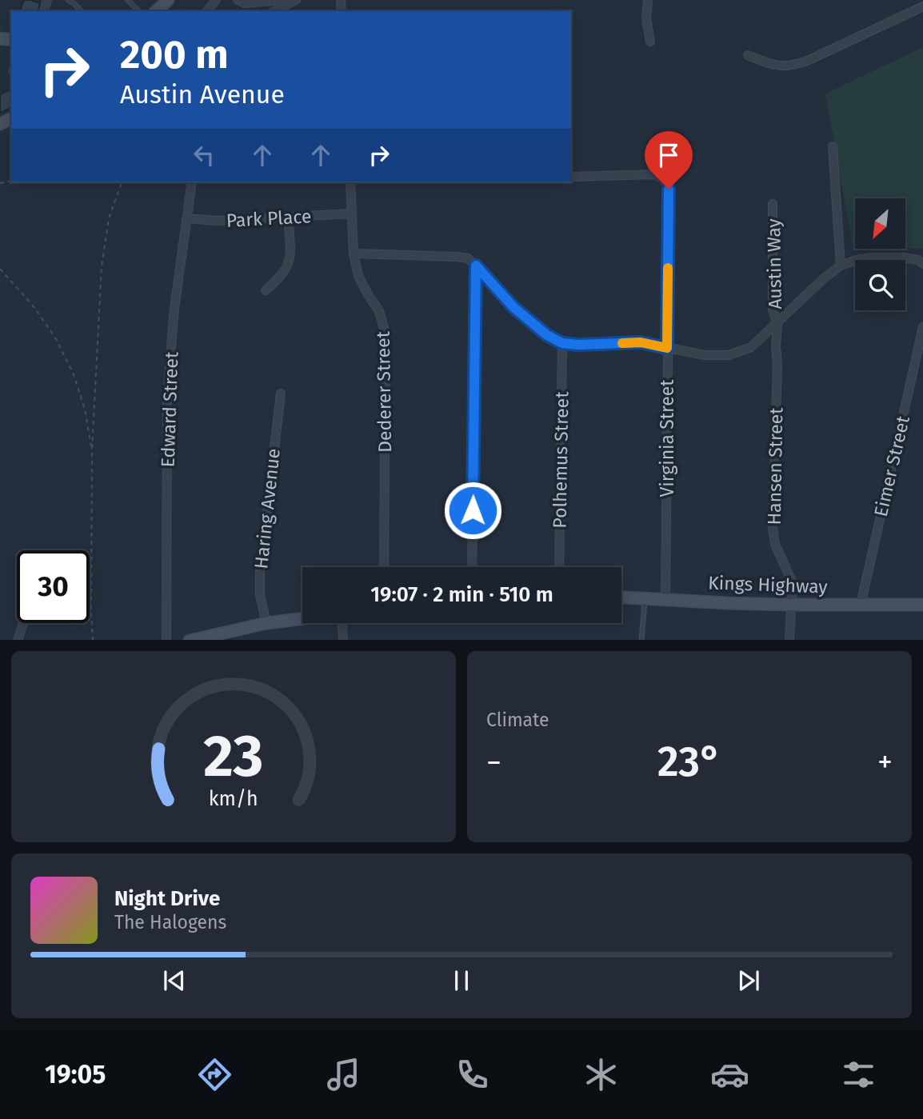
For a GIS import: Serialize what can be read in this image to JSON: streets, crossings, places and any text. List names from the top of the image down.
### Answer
{
  "streets": {
    "street": [
      "Park Place",
      "Austin Way",
      "Dederer Street",
      "Edward Street",
      "Virginia Street",
      "Polhemus Street",
      "Hansen Street",
      "Eimer Street",
      "Haring Avenue",
      "Kings Highway"
    ]
  },
  "crossings": [
    ["Park Place", "Dederer Street"],
    ["Park Place", "Edward Street"],
    ["Austin Way", "Hansen Street"],
    ["Virginia Street", "Kings Highway"],
    ["Hansen Street", "Kings Highway"],
    ["Eimer Street", "Kings Highway"]
  ],
  "north": "bottom left",
  "page": {
    "turn": ["200 m", "Austin Avenue"],
    "limit": "30",
    "trip": "19:07 · 2 min · 510 m",
    "tile": "Climate",
    "heat": ["−", "23°", "+"],
    "song": ["Night Drive", "The Halogens"],
    "tabs": "19:05",
    "gauge": ["23", "km/h"]
  }
}
